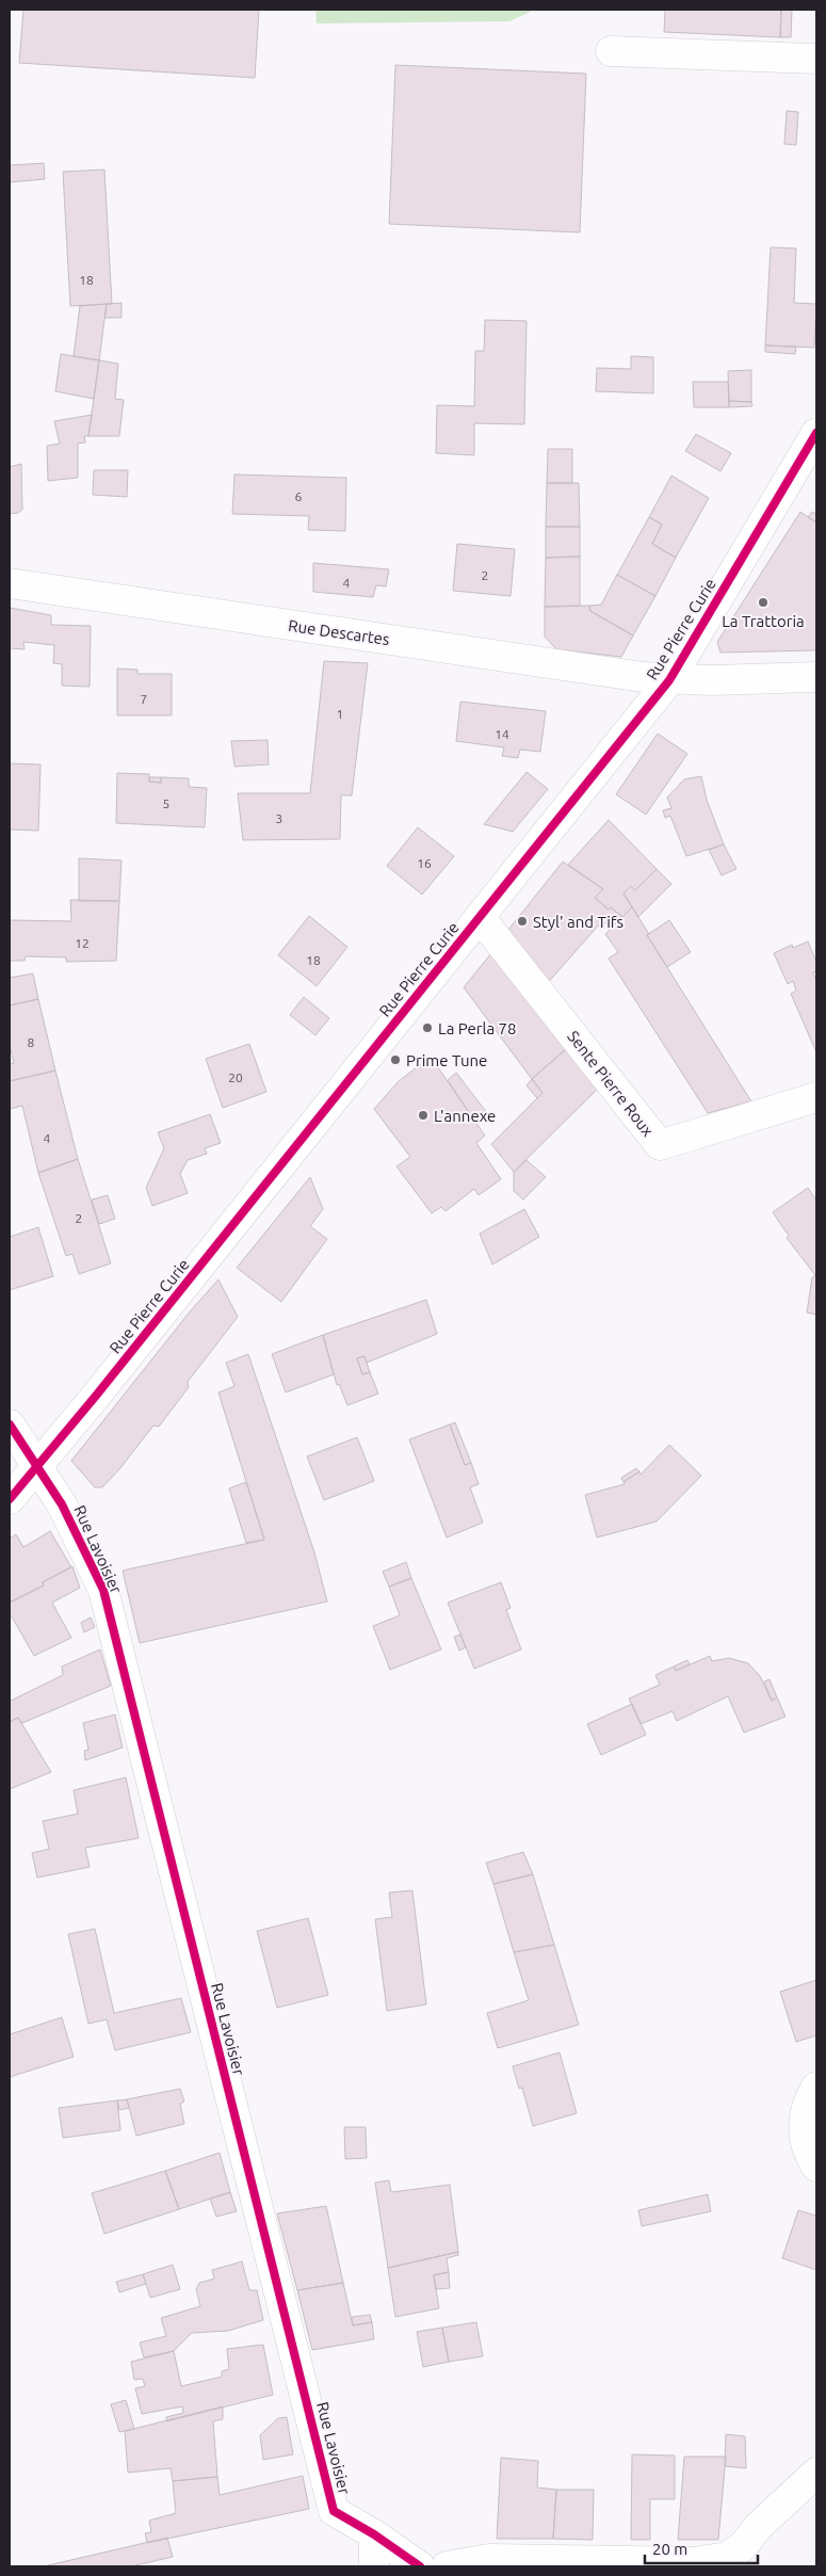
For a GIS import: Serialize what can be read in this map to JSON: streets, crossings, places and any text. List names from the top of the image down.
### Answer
{
  "streets": {
    "street": [
      "Rue Pierre Curie",
      "Rue Descartes",
      "Sente Pierre Roux",
      "Rue Lavoisier"
    ]
  },
  "crossings": [
    ["Rue Pierre Curie", "Rue Descartes"],
    ["Rue Pierre Curie", "Sente Pierre Roux"],
    ["Rue Pierre Curie", "Rue Lavoisier"]
  ],
  "places": [
    "La Trattoria",
    "Styl' and Tifs",
    "La Perla 78",
    "Prime Tune",
    "L'annexe"
  ],
  "house_numbers": [
    "18",
    "6",
    "2",
    "4",
    "7",
    "1",
    "14",
    "5",
    "3",
    "16",
    "12",
    "18",
    "8",
    "20",
    "4",
    "2"
  ],
  "scale_bar": "20 m"
}
